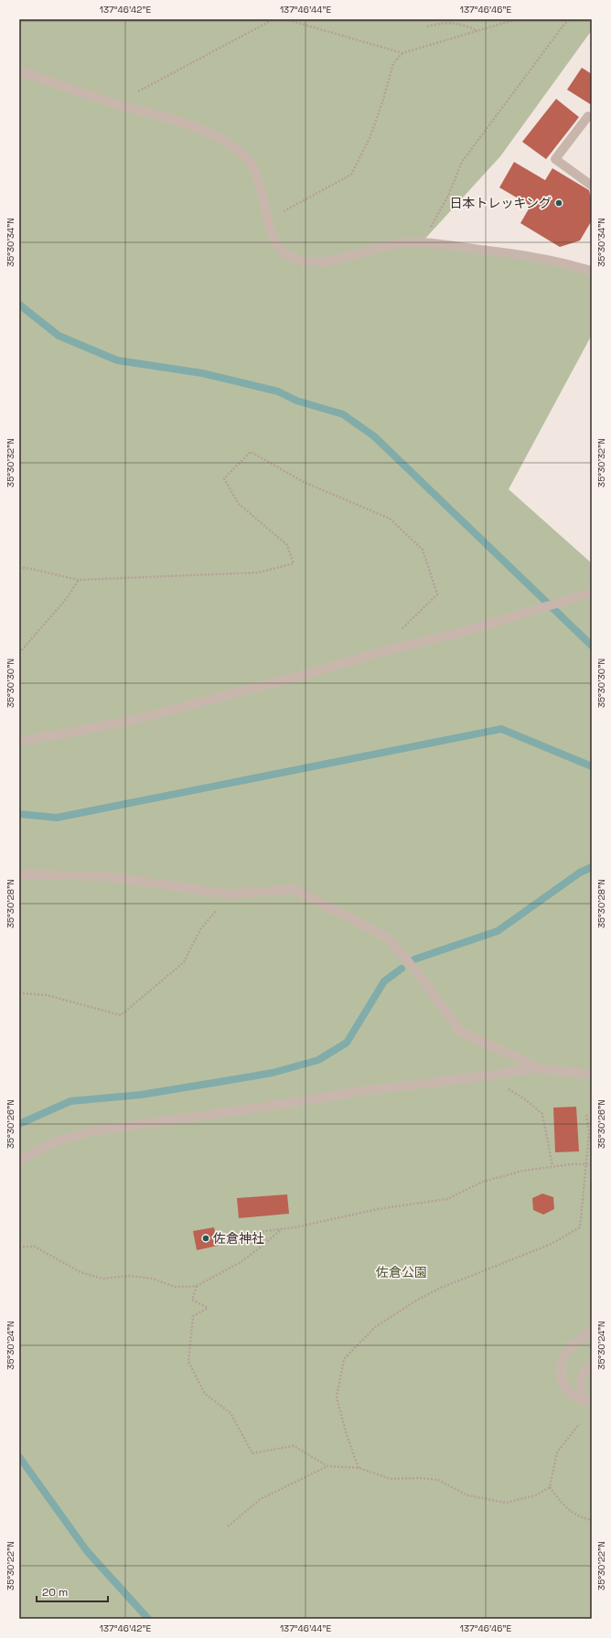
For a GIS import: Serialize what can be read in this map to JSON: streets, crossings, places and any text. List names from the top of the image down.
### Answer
{
  "parks": ["佐倉公園"],
  "places": ["日本トレッキング", "佐倉神社"],
  "scale_bar": "20 m",
  "coordinates": [
    "137°46'42\"E",
    "137°46'44\"E",
    "137°46'46\"E",
    "35°30'34\"N",
    "35°30'32\"N",
    "35°30'30\"N",
    "35°30'28\"N",
    "35°30'26\"N",
    "35°30'24\"N",
    "35°30'22\"N"
  ]
}
